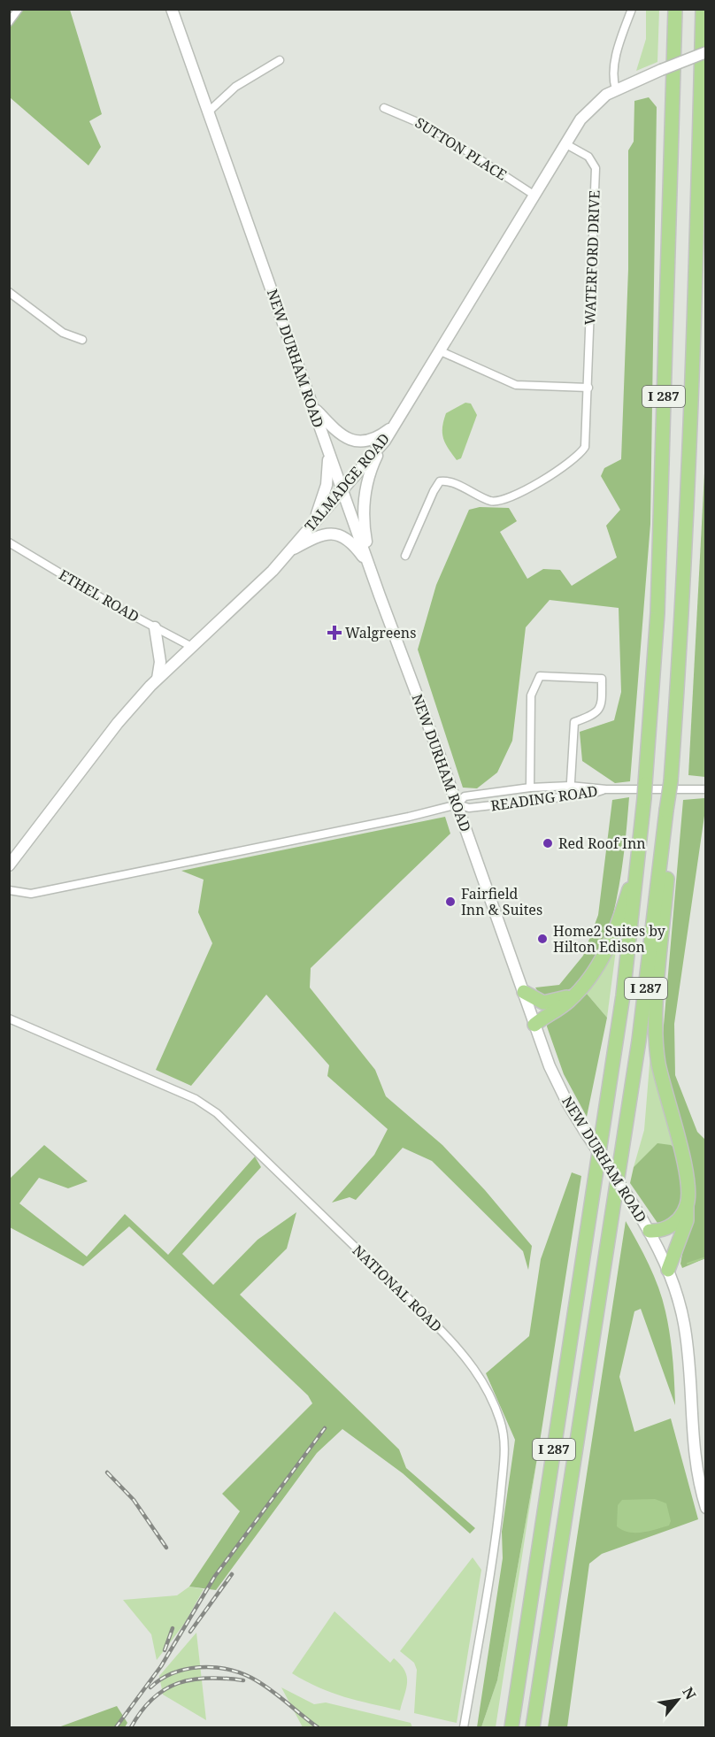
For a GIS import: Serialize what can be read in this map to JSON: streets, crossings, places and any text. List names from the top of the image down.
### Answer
{
  "streets": {
    "highway": ["I 287"],
    "main road": ["NEW DURHAM ROAD", "TALMADGE ROAD"],
    "street": [
      "SUTTON PLACE",
      "WATERFORD DRIVE",
      "ETHEL ROAD",
      "READING ROAD",
      "NATIONAL ROAD"
    ]
  },
  "crossings": [
    ["SUTTON PLACE", "TALMADGE ROAD"],
    ["WATERFORD DRIVE", "TALMADGE ROAD"],
    ["NEW DURHAM ROAD", "TALMADGE ROAD"],
    ["NEW DURHAM ROAD", "READING ROAD"],
    ["TALMADGE ROAD", "ETHEL ROAD"]
  ],
  "places": {
    "health": ["Walgreens"],
    "other": ["Red Roof Inn", "Fairfield Inn & Suites", "Home2 Suites by Hilton Edison"]
  },
  "north": "top right"
}
